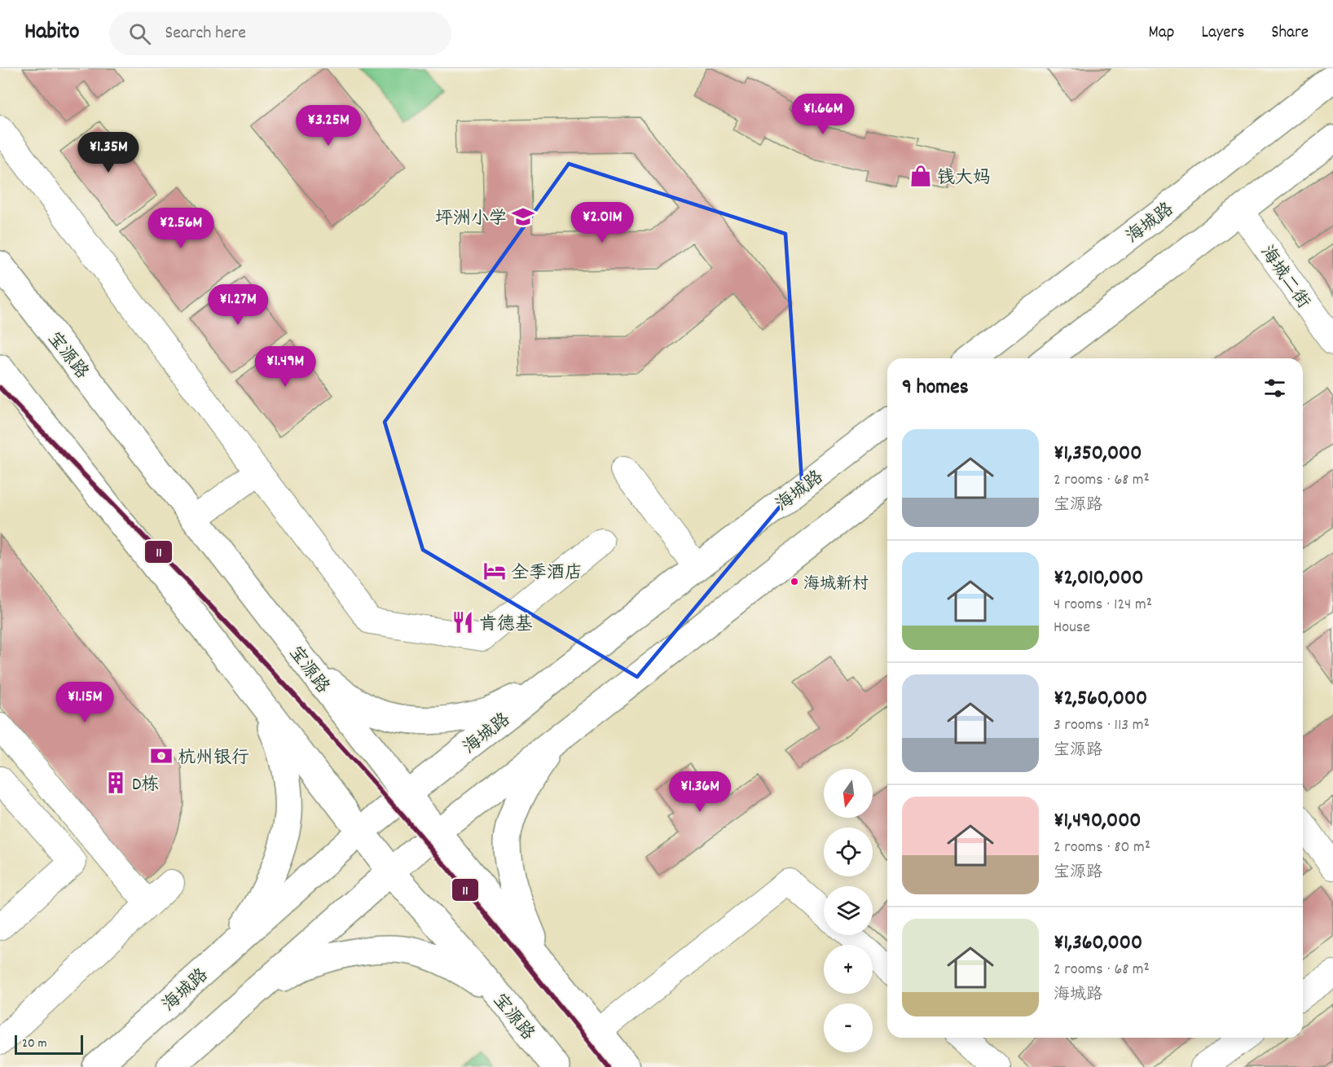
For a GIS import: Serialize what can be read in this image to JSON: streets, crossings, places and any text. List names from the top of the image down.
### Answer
{
  "streets": {
    "main road": ["海城路", "宝源路"],
    "street": ["海城二街"]
  },
  "crossings": [
    ["海城路", "宝源路"]
  ],
  "places": {
    "shop": ["钱大妈"],
    "school or university": ["坪洲小学"],
    "hotel": ["全季酒店"],
    "other": ["海城新村"],
    "restaurant": ["肯德基"],
    "bank": ["杭州银行"],
    "building": ["D栋"]
  },
  "lines": ["transit line 11"],
  "scale_bar": "20 m",
  "north": "bottom",
  "page": {
    "header": "Habito",
    "search": "Search here",
    "nav": ["Map", "Layers", "Share"],
    "price": [
      "¥1.66M",
      "¥3.25M",
      "¥1.35M",
      "¥2.01M",
      "¥2.56M",
      "¥1.27M",
      "¥1.49M",
      "¥1.15M",
      "¥1.36M"
    ],
    "heading": "9 homes",
    "list": [
      {
        "name": "¥1,350,000",
        "note": "2 rooms · 68 m² · 宝源路"
      },
      {
        "name": "¥2,010,000",
        "note": "4 rooms · 124 m² · House"
      },
      {
        "name": "¥2,560,000",
        "note": "3 rooms · 113 m² · 宝源路"
      },
      {
        "name": "¥1,490,000",
        "note": "2 rooms · 80 m² · 宝源路"
      },
      {
        "name": "¥1,360,000",
        "note": "2 rooms · 68 m² · 海城路"
      }
    ],
    "map_buttons": ["+", "−"],
    "scale": "20 m"
  }
}
